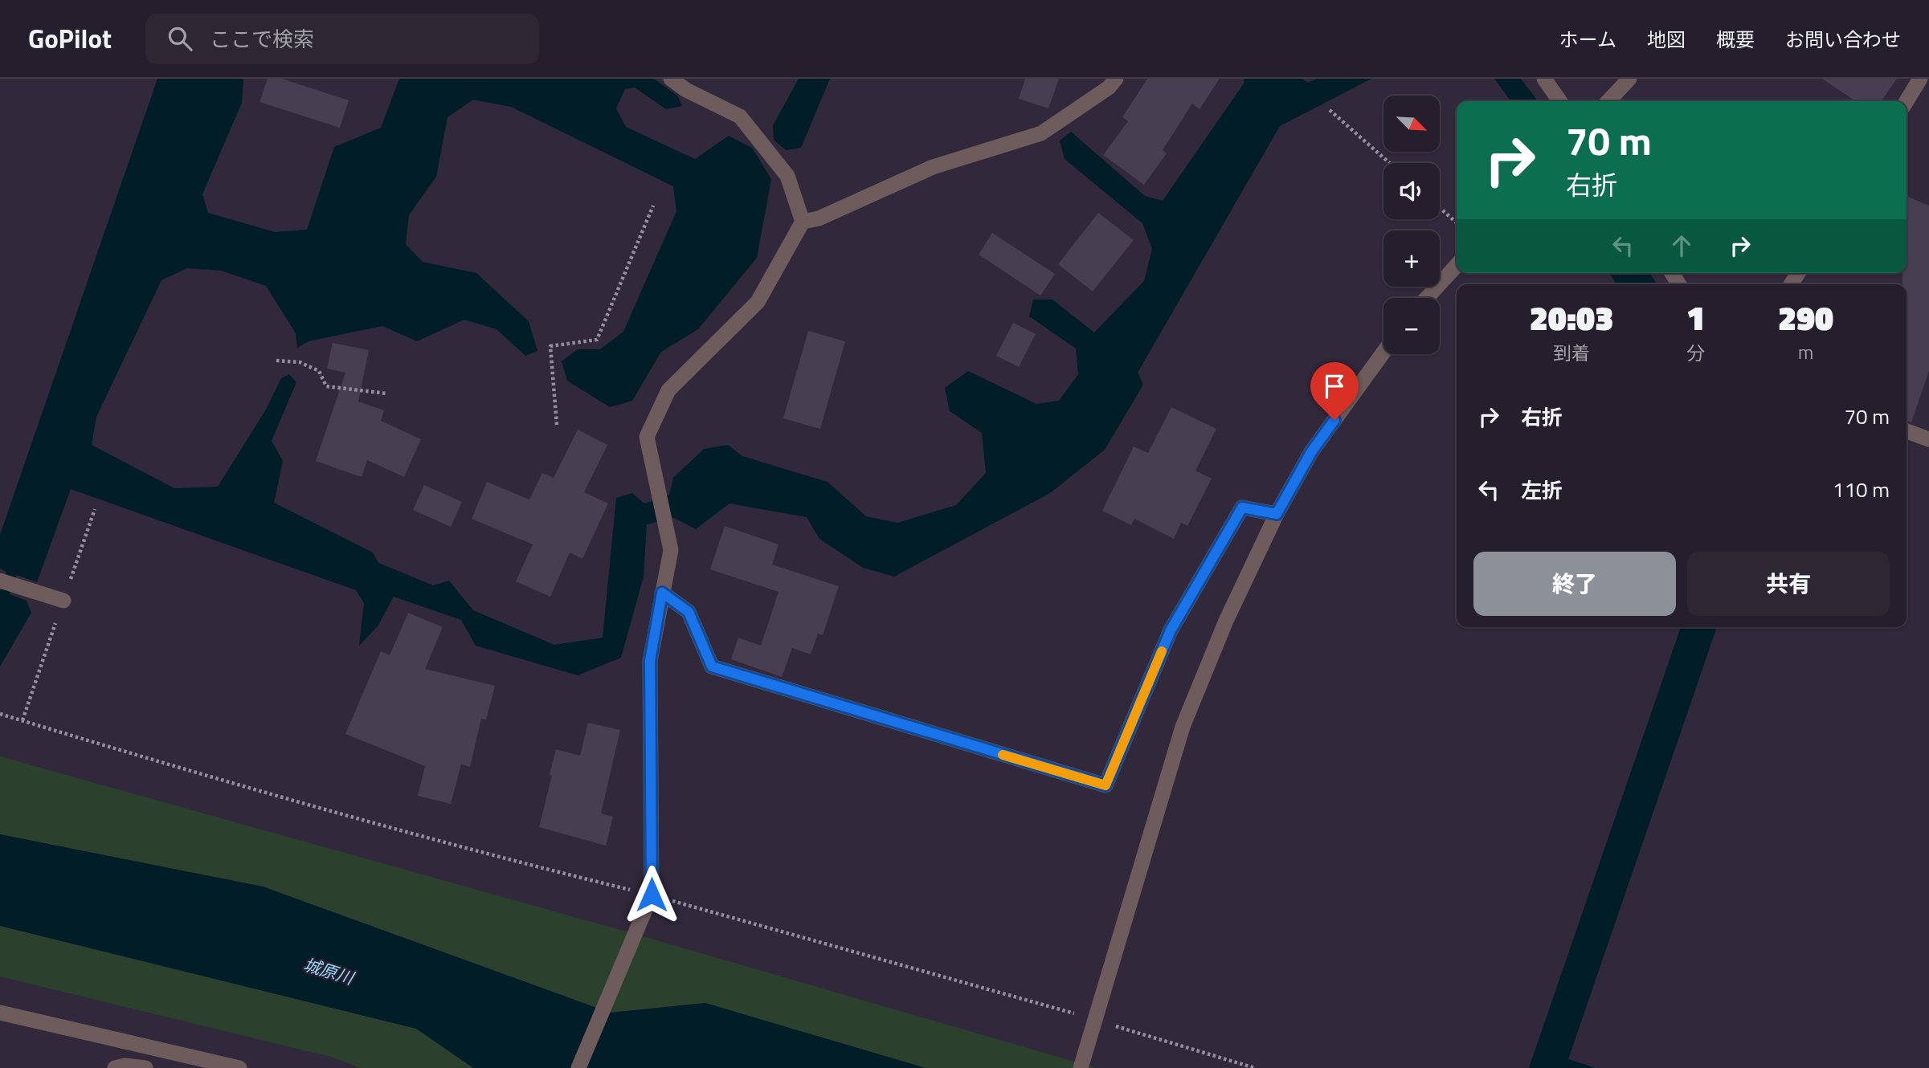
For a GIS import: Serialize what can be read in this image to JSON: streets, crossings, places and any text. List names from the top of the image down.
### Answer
{
  "water": ["城原川"],
  "north": "bottom right",
  "page": {
    "header": "GoPilot",
    "search": "ここで検索",
    "nav": [
      "ホーム",
      "地図",
      "概要",
      "お問い合わせ"
    ],
    "map_buttons": ["+", "−"],
    "turn": ["70 m", "右折"],
    "eta": [
      "20:03",
      "到着",
      "1",
      "分",
      "290",
      "m"
    ],
    "list": [
      {
        "name": "右折",
        "value": "70 m"
      },
      {
        "name": "左折",
        "value": "110 m"
      }
    ],
    "buttons": ["終了", "共有"]
  }
}
